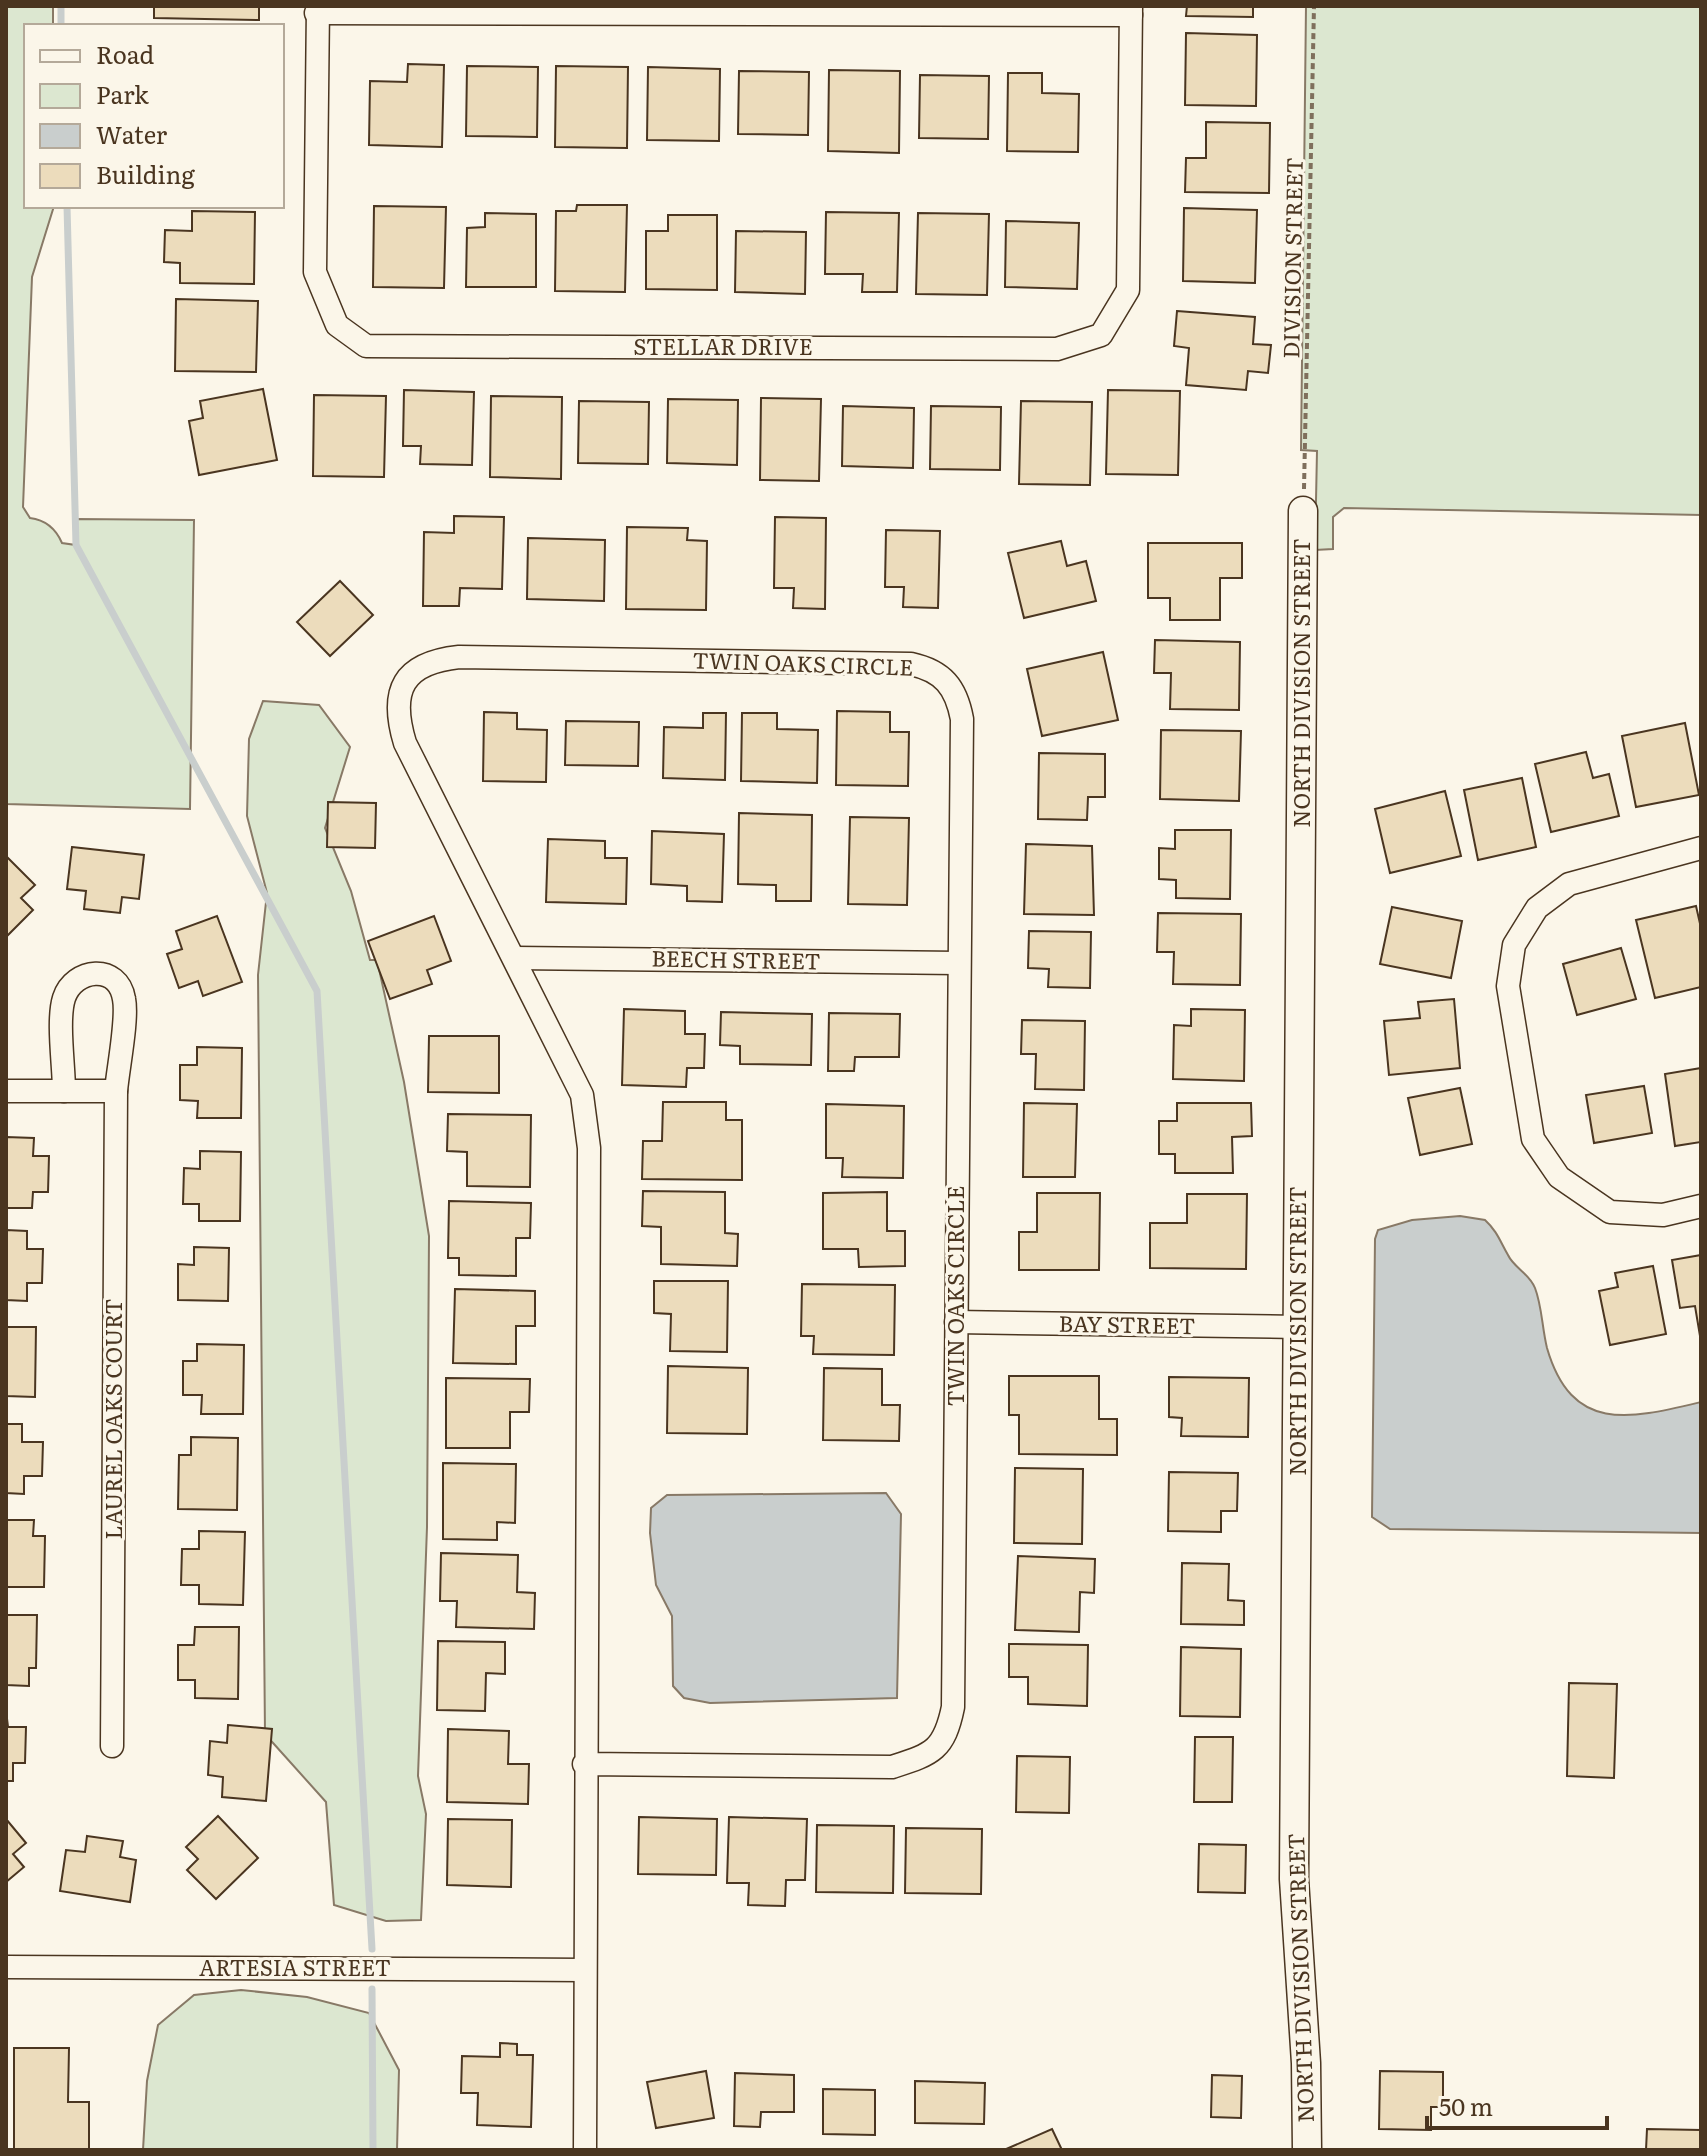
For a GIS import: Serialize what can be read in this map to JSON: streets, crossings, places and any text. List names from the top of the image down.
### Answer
{
  "streets": {
    "street": [
      "STELLAR DRIVE",
      "TWIN OAKS CIRCLE",
      "NORTH DIVISION STREET",
      "BEECH STREET",
      "BAY STREET",
      "LAUREL OAKS COURT",
      "ARTESIA STREET"
    ],
    "path": ["DIVISION STREET"]
  },
  "crossings": [
    ["DIVISION STREET", "NORTH DIVISION STREET"],
    ["TWIN OAKS CIRCLE", "BEECH STREET"],
    ["TWIN OAKS CIRCLE", "BAY STREET"],
    ["TWIN OAKS CIRCLE", "ARTESIA STREET"],
    ["NORTH DIVISION STREET", "BAY STREET"]
  ],
  "legend": [
    "Road",
    "Park",
    "Water",
    "Building"
  ],
  "scale_bar": "50 m"
}
